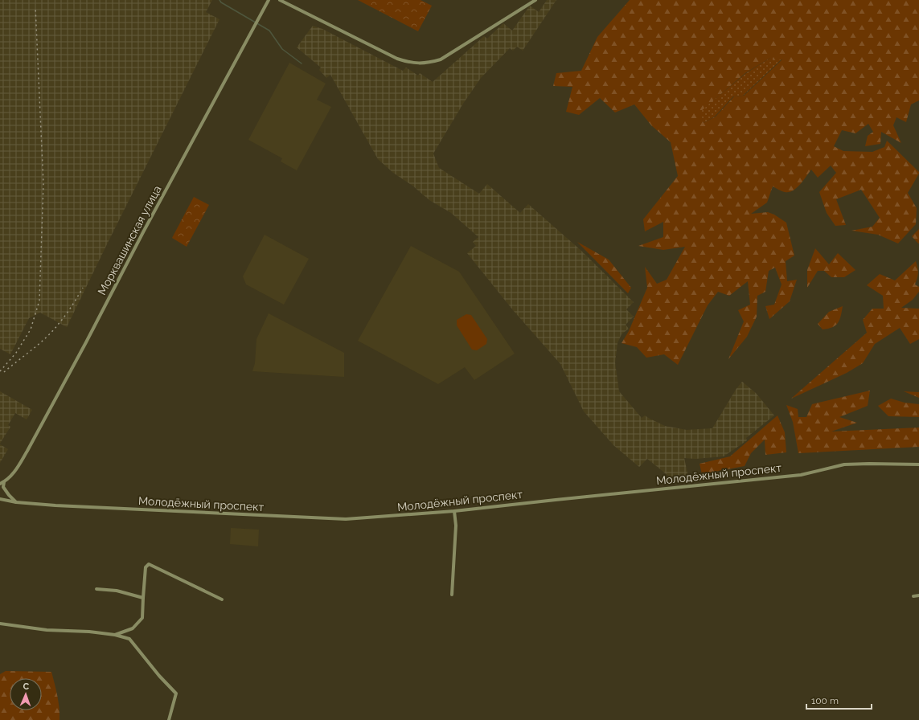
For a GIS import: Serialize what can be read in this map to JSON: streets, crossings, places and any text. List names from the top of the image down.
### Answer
{
  "streets": {
    "street": ["Морквашинская улица", "Молодёжный проспект"]
  },
  "scale_bar": "100 m",
  "north": "top"
}
